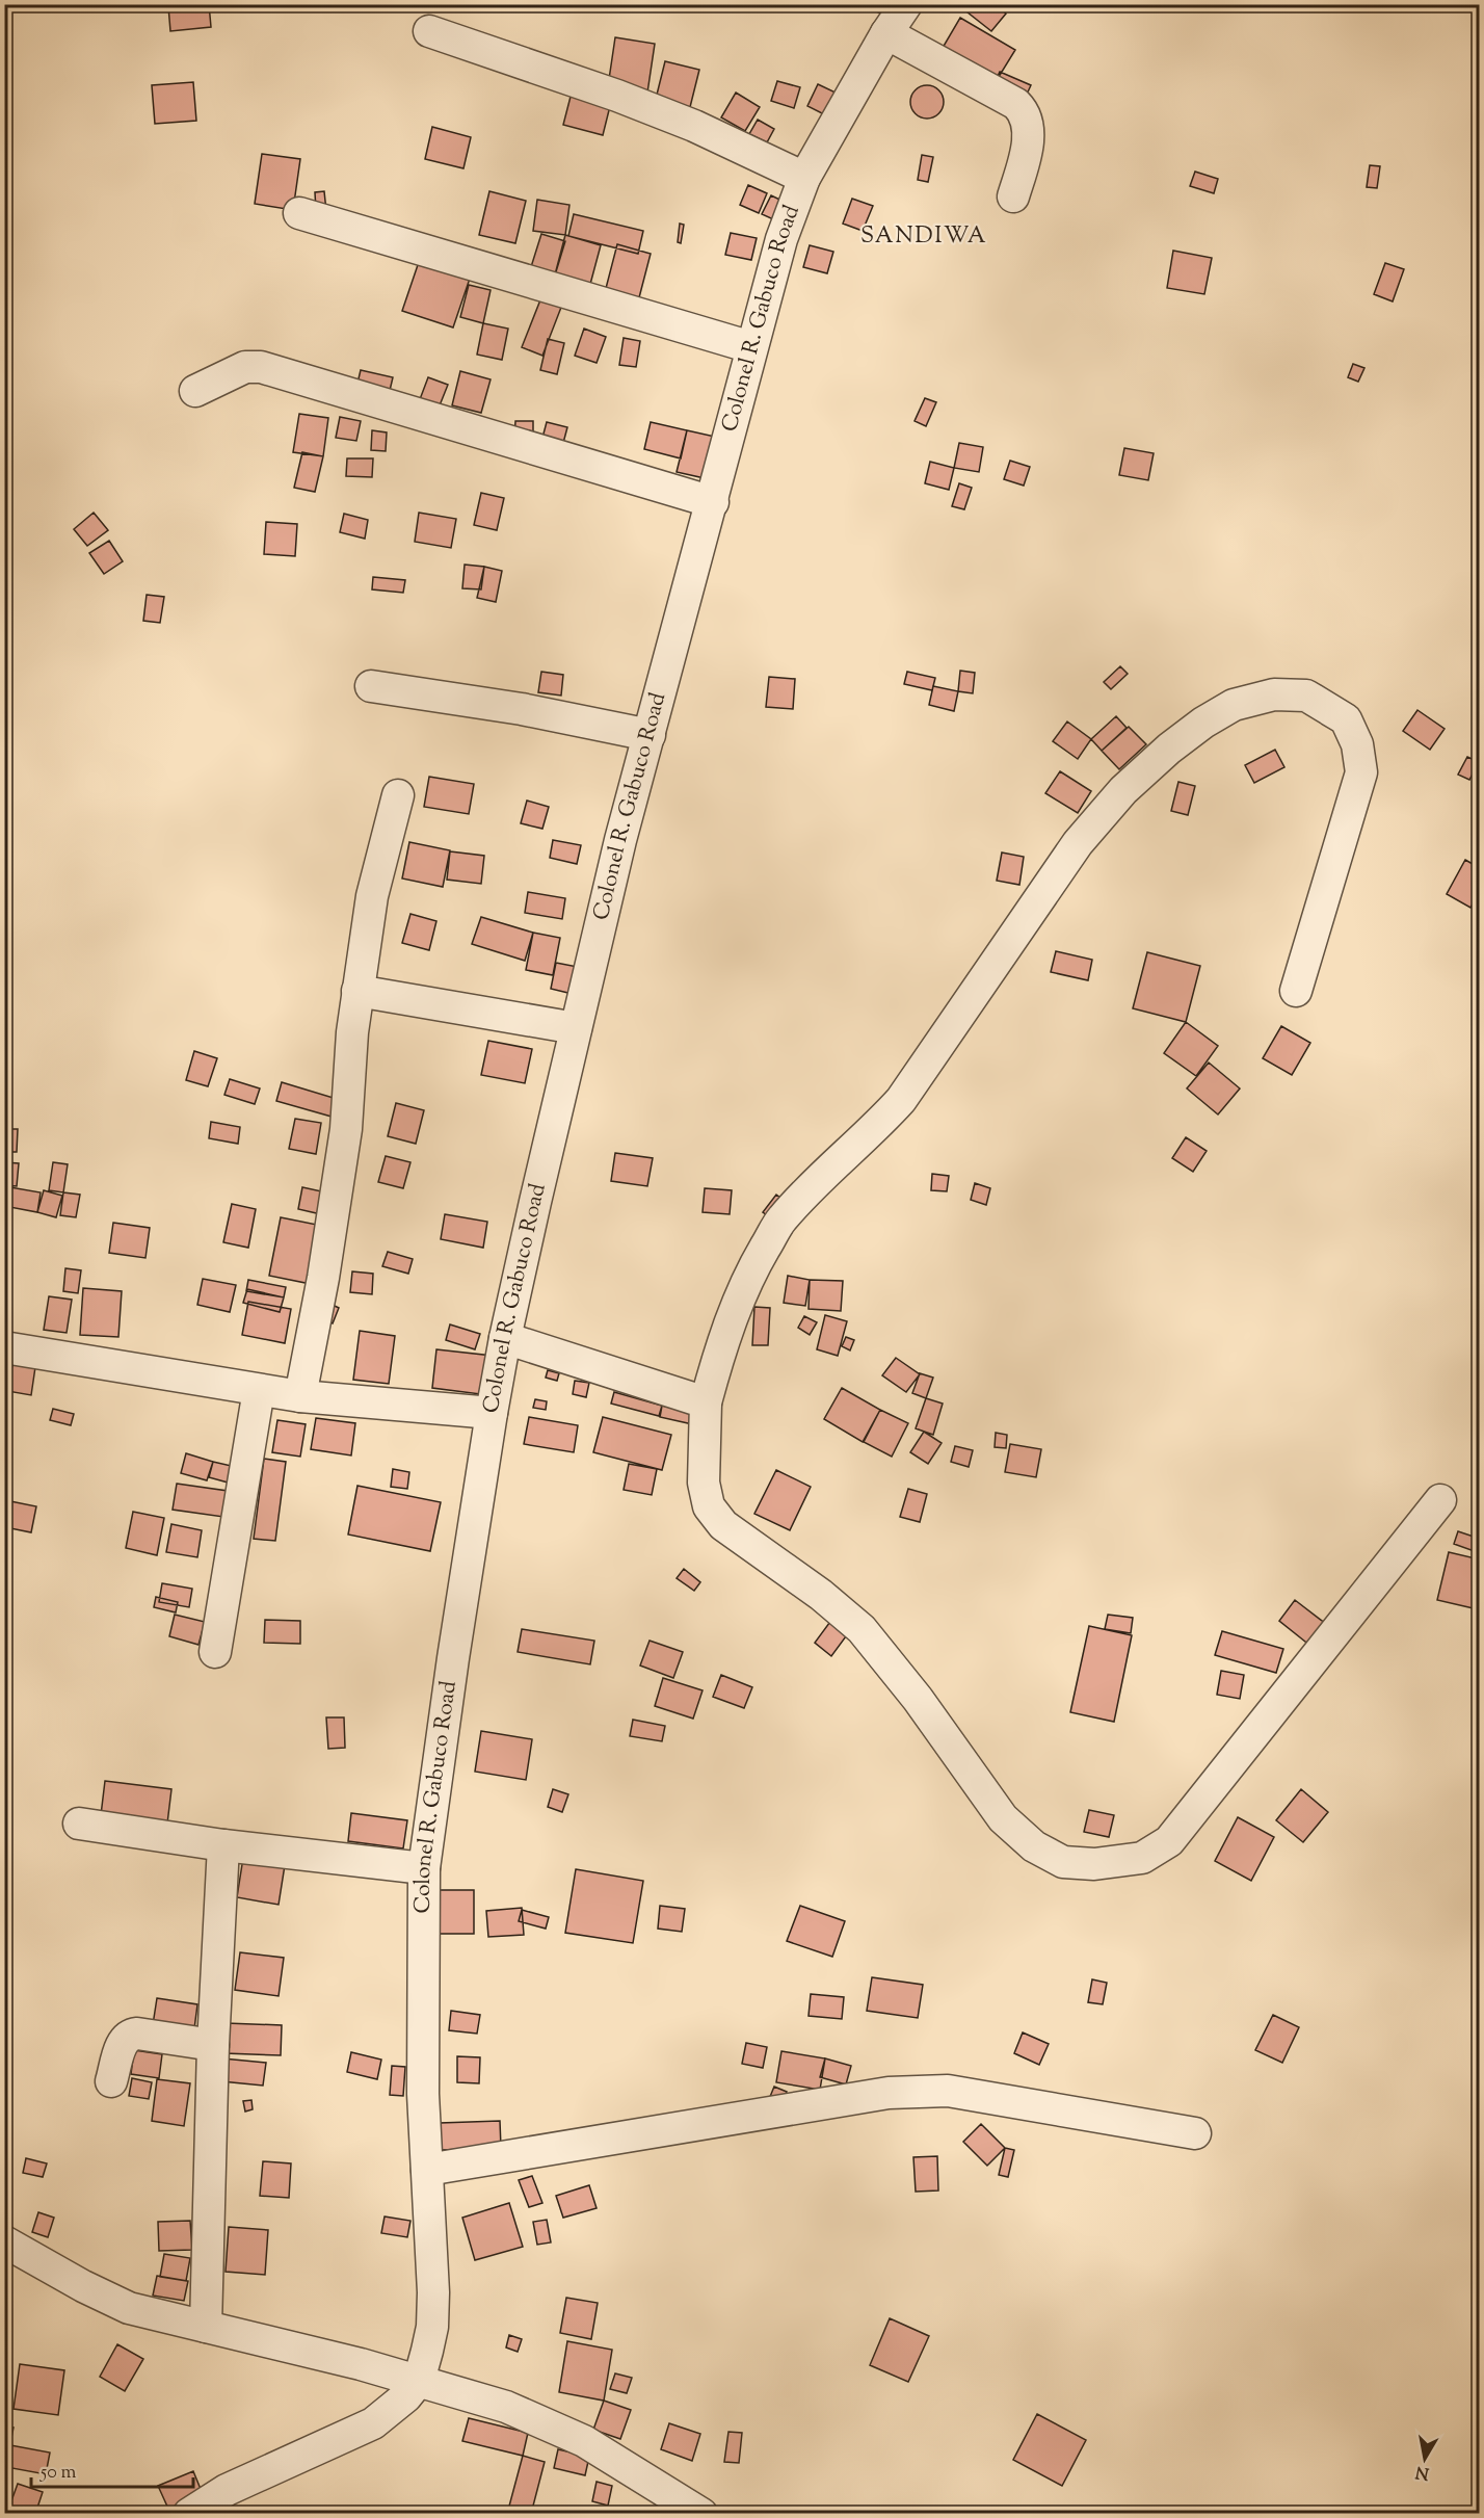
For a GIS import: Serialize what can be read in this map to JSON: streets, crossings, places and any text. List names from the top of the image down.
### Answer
{
  "streets": {
    "street": ["Colonel R. Gabuco Road"]
  },
  "districts": ["SANDIWA"],
  "scale_bar": "50 m",
  "north": "bottom"
}
